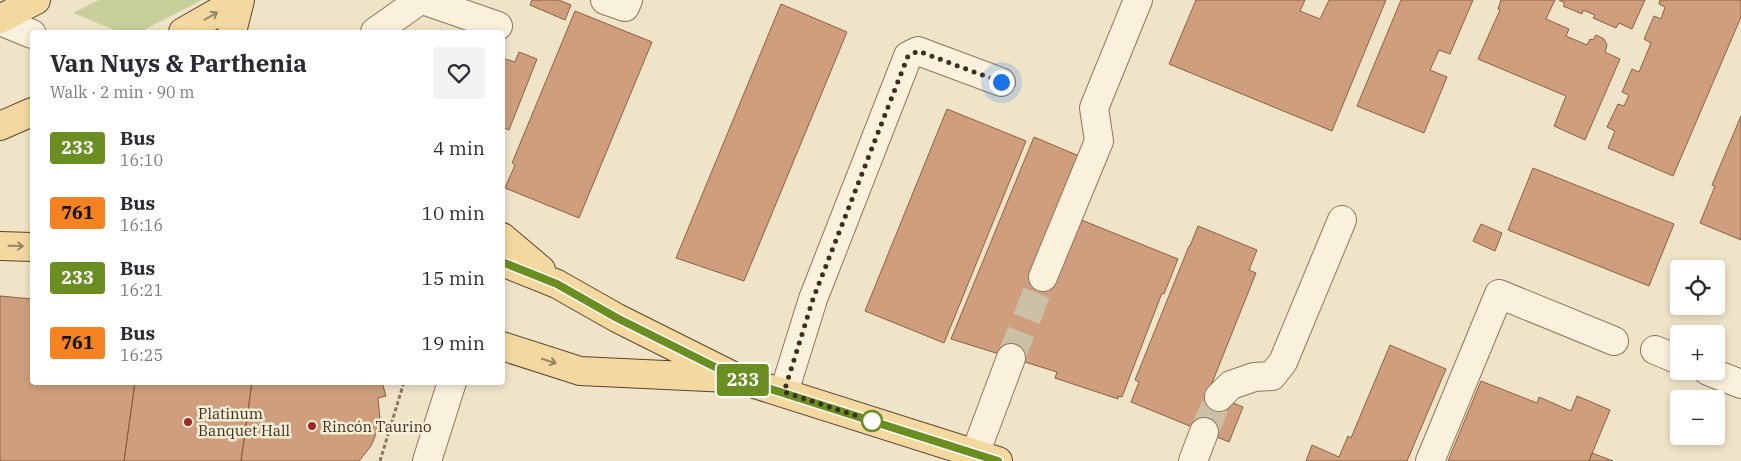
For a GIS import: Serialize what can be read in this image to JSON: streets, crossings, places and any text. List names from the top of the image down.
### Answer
{
  "places": ["Platinum Banquet Hall", "Rincón Taurino"],
  "lines": ["bus line 233"],
  "page": {
    "on_map": "233",
    "heading": ["Van Nuys & Parthenia", "Walk · 2 min · 90 m"],
    "list": [
      {
        "mark": "233",
        "name": "Bus",
        "note": "16:10",
        "value": "4 min"
      },
      {
        "mark": "761",
        "name": "Bus",
        "note": "16:16",
        "value": "10 min"
      },
      {
        "mark": "233",
        "name": "Bus",
        "note": "16:21",
        "value": "15 min"
      },
      {
        "mark": "761",
        "name": "Bus",
        "note": "16:25",
        "value": "19 min"
      }
    ],
    "map_buttons": ["+", "−"]
  }
}
